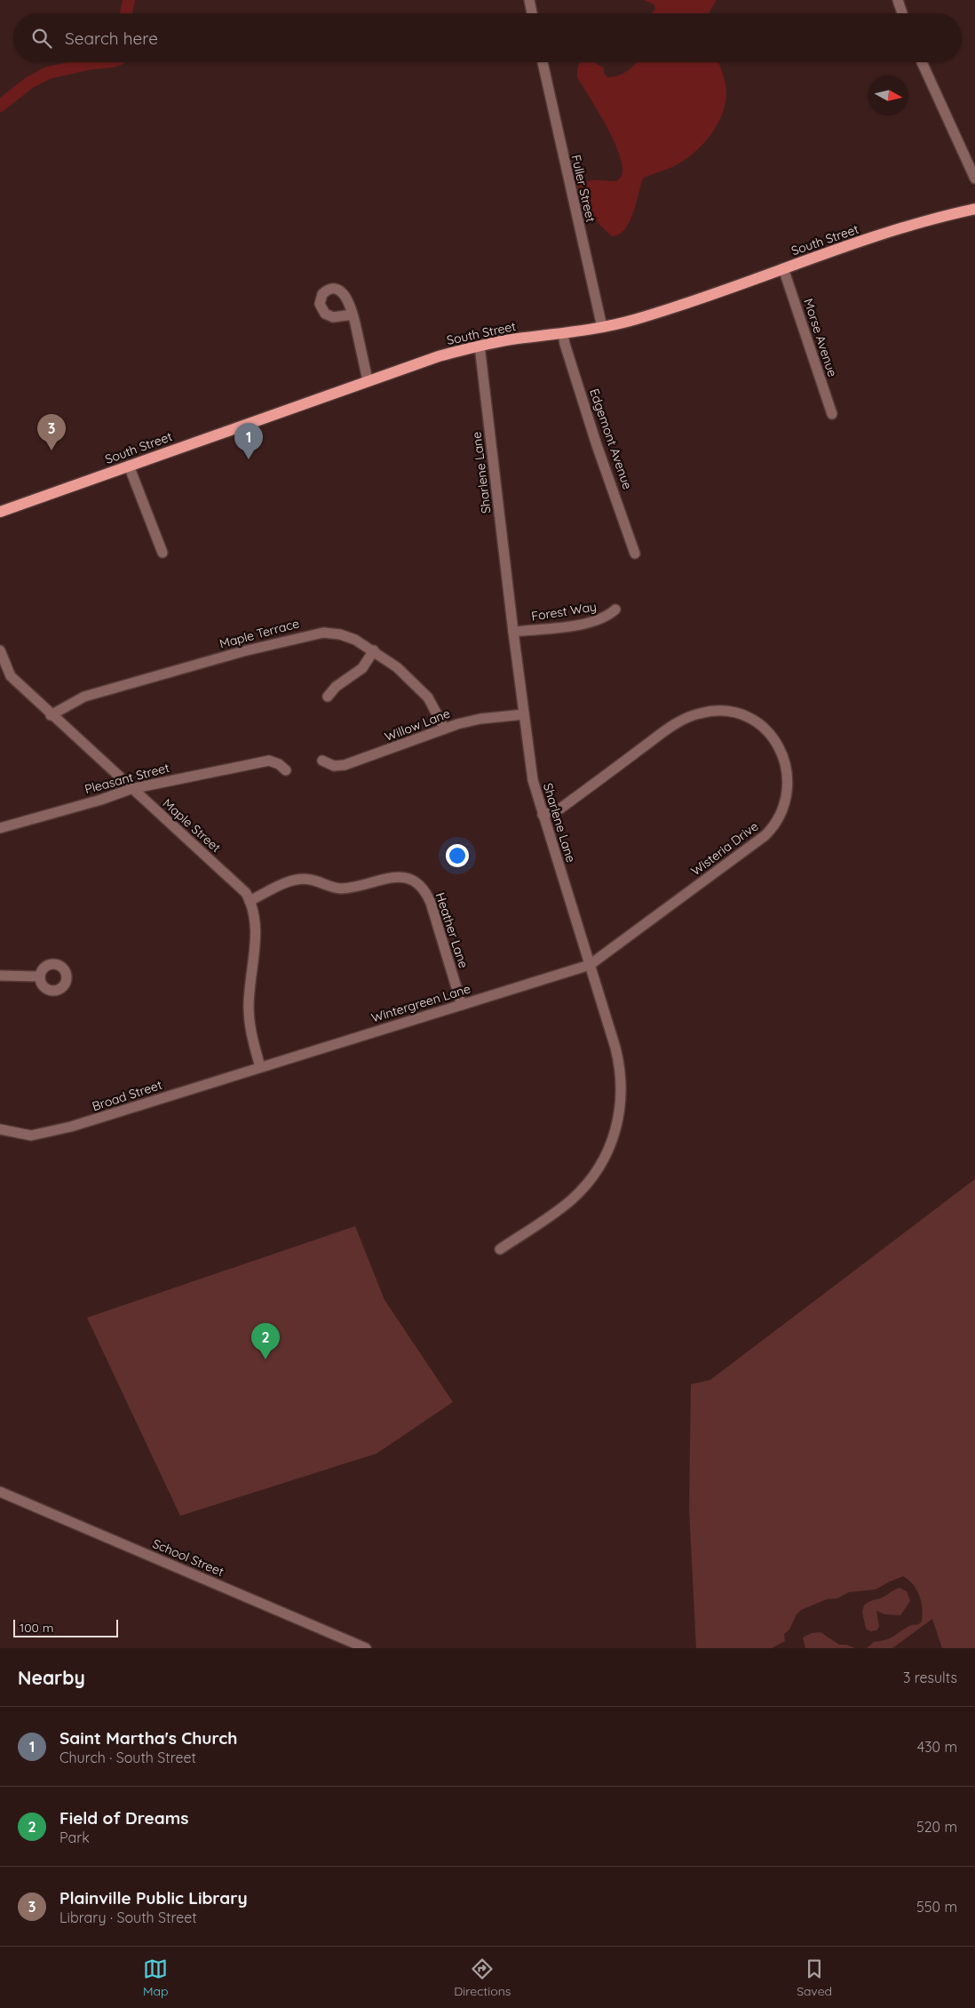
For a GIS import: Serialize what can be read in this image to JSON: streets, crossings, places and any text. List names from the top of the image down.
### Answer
{
  "streets": {
    "main road": ["South Street"],
    "street": [
      "Fuller Street",
      "Morse Avenue",
      "Edgemont Avenue",
      "Sharlene Lane",
      "Forest Way",
      "Maple Terrace",
      "Willow Lane",
      "Pleasant Street",
      "Maple Street",
      "Wisteria Drive",
      "Heather Lane",
      "Wintergreen Lane",
      "Broad Street",
      "School Street"
    ]
  },
  "crossings": [
    ["Fuller Street", "South Street"],
    ["South Street", "Morse Avenue"],
    ["South Street", "Edgemont Avenue"],
    ["South Street", "Sharlene Lane"],
    ["Sharlene Lane", "Forest Way"],
    ["Sharlene Lane", "Willow Lane"],
    ["Sharlene Lane", "Wisteria Drive"],
    ["Sharlene Lane", "Wintergreen Lane"],
    ["Maple Terrace", "Willow Lane"],
    ["Maple Terrace", "Maple Street"],
    ["Pleasant Street", "Maple Street"],
    ["Maple Street", "Heather Lane"],
    ["Maple Street", "Wintergreen Lane"],
    ["Maple Street", "Broad Street"],
    ["Wisteria Drive", "Wintergreen Lane"],
    ["Heather Lane", "Wintergreen Lane"],
    ["Wintergreen Lane", "Broad Street"]
  ],
  "scale_bar": "100 m",
  "north": "right",
  "page": {
    "search": "Search here",
    "pins": ["3", "1", "2"],
    "scale": "100 m",
    "heading": ["Nearby", "3 results"],
    "list": [
      {
        "mark": "1",
        "name": "Saint Martha's Church",
        "note": "Church · South Street",
        "value": "430 m"
      },
      {
        "mark": "2",
        "name": "Field of Dreams",
        "note": "Park",
        "value": "520 m"
      },
      {
        "mark": "3",
        "name": "Plainville Public Library",
        "note": "Library · South Street",
        "value": "550 m"
      }
    ],
    "nav": ["Map", "Directions", "Saved"]
  }
}
